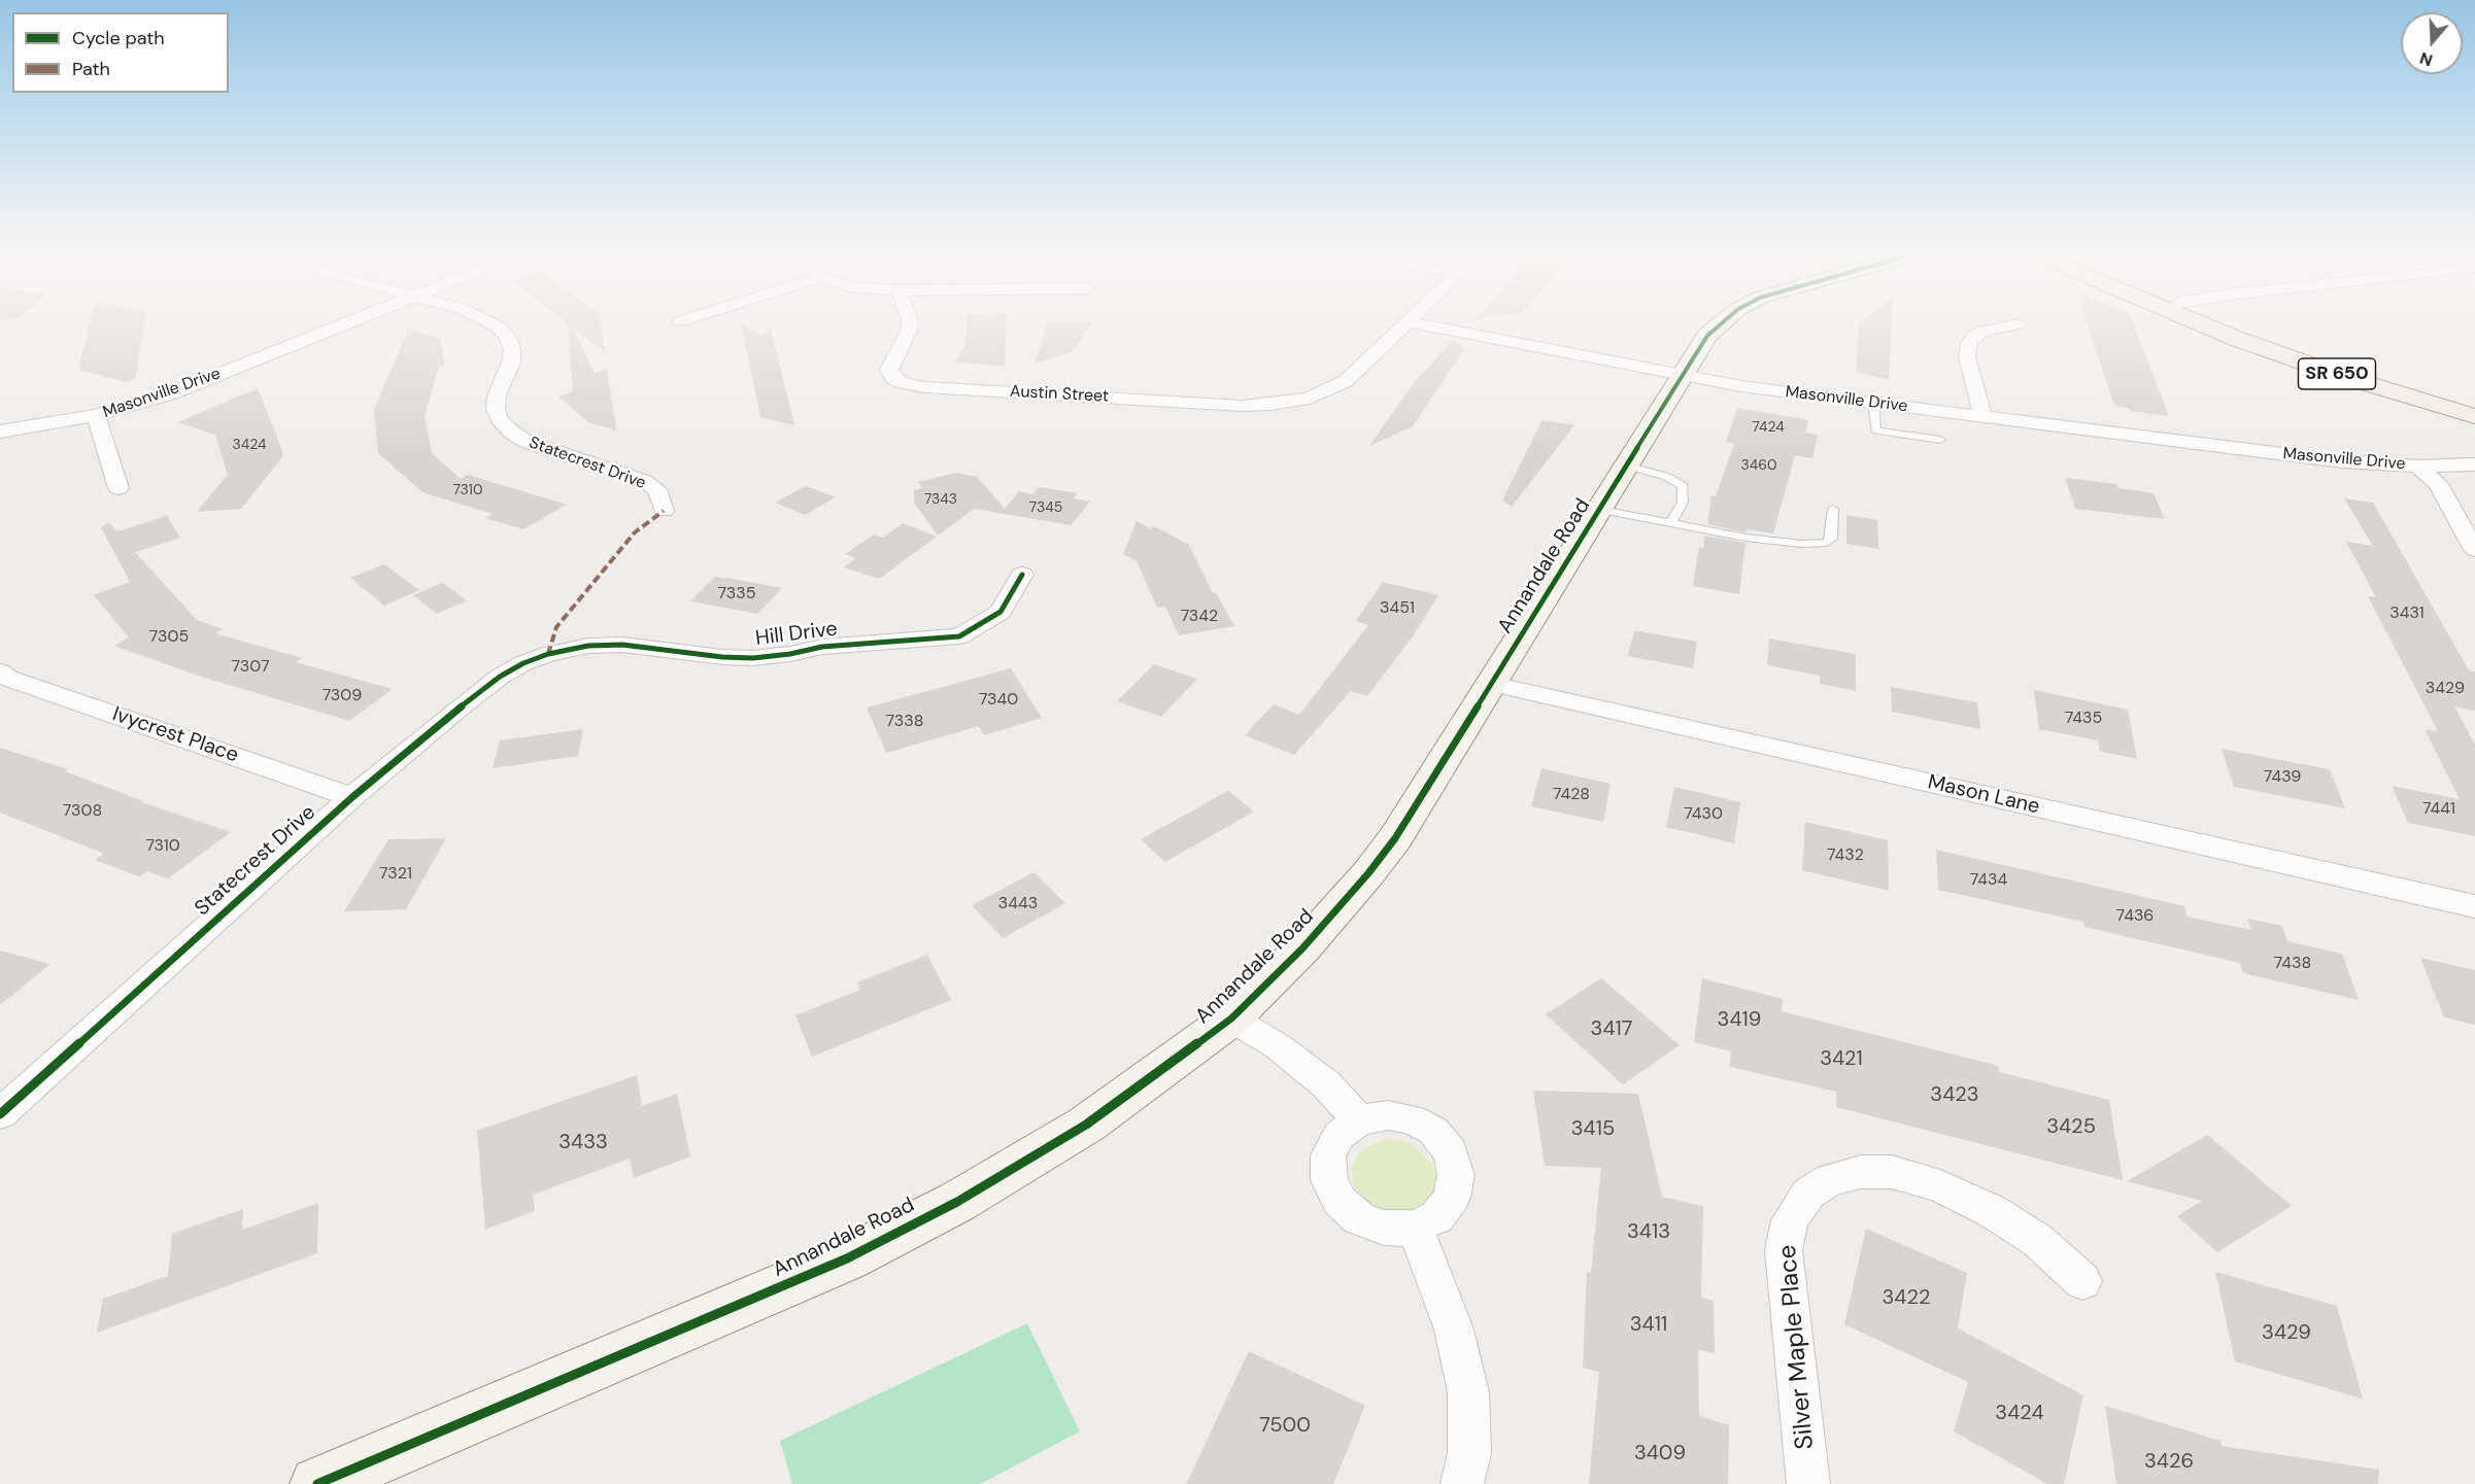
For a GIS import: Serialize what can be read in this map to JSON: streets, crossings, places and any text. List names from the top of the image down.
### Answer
{
  "streets": {
    "main road": ["SR 650", "Annandale Road"],
    "street": [
      "Masonville Drive",
      "Austin Street",
      "Statecrest Drive",
      "Hill Drive",
      "Ivycrest Place",
      "Mason Lane",
      "Silver Maple Place"
    ]
  },
  "crossings": [
    ["Masonville Drive", "Austin Street"],
    ["Masonville Drive", "Annandale Road"],
    ["Statecrest Drive", "Hill Drive"],
    ["Statecrest Drive", "Ivycrest Place"],
    ["Annandale Road", "Mason Lane"]
  ],
  "house_numbers": [
    "7424",
    "3424",
    "3460",
    "7310",
    "7343",
    "7345",
    "7335",
    "3451",
    "3431",
    "7342",
    "7305",
    "7307",
    "3429",
    "7309",
    "7340",
    "7435",
    "7338",
    "7439",
    "7428",
    "7441",
    "7308",
    "7430",
    "7310",
    "7432",
    "7321",
    "7434",
    "3443",
    "7436",
    "7438",
    "3419",
    "3417",
    "3421",
    "3423",
    "3425",
    "3415",
    "3433",
    "3413",
    "3422",
    "3411",
    "3429",
    "3424",
    "7500",
    "3409",
    "3426"
  ],
  "legend": ["Cycle path", "Path"],
  "north": "bottom"
}
